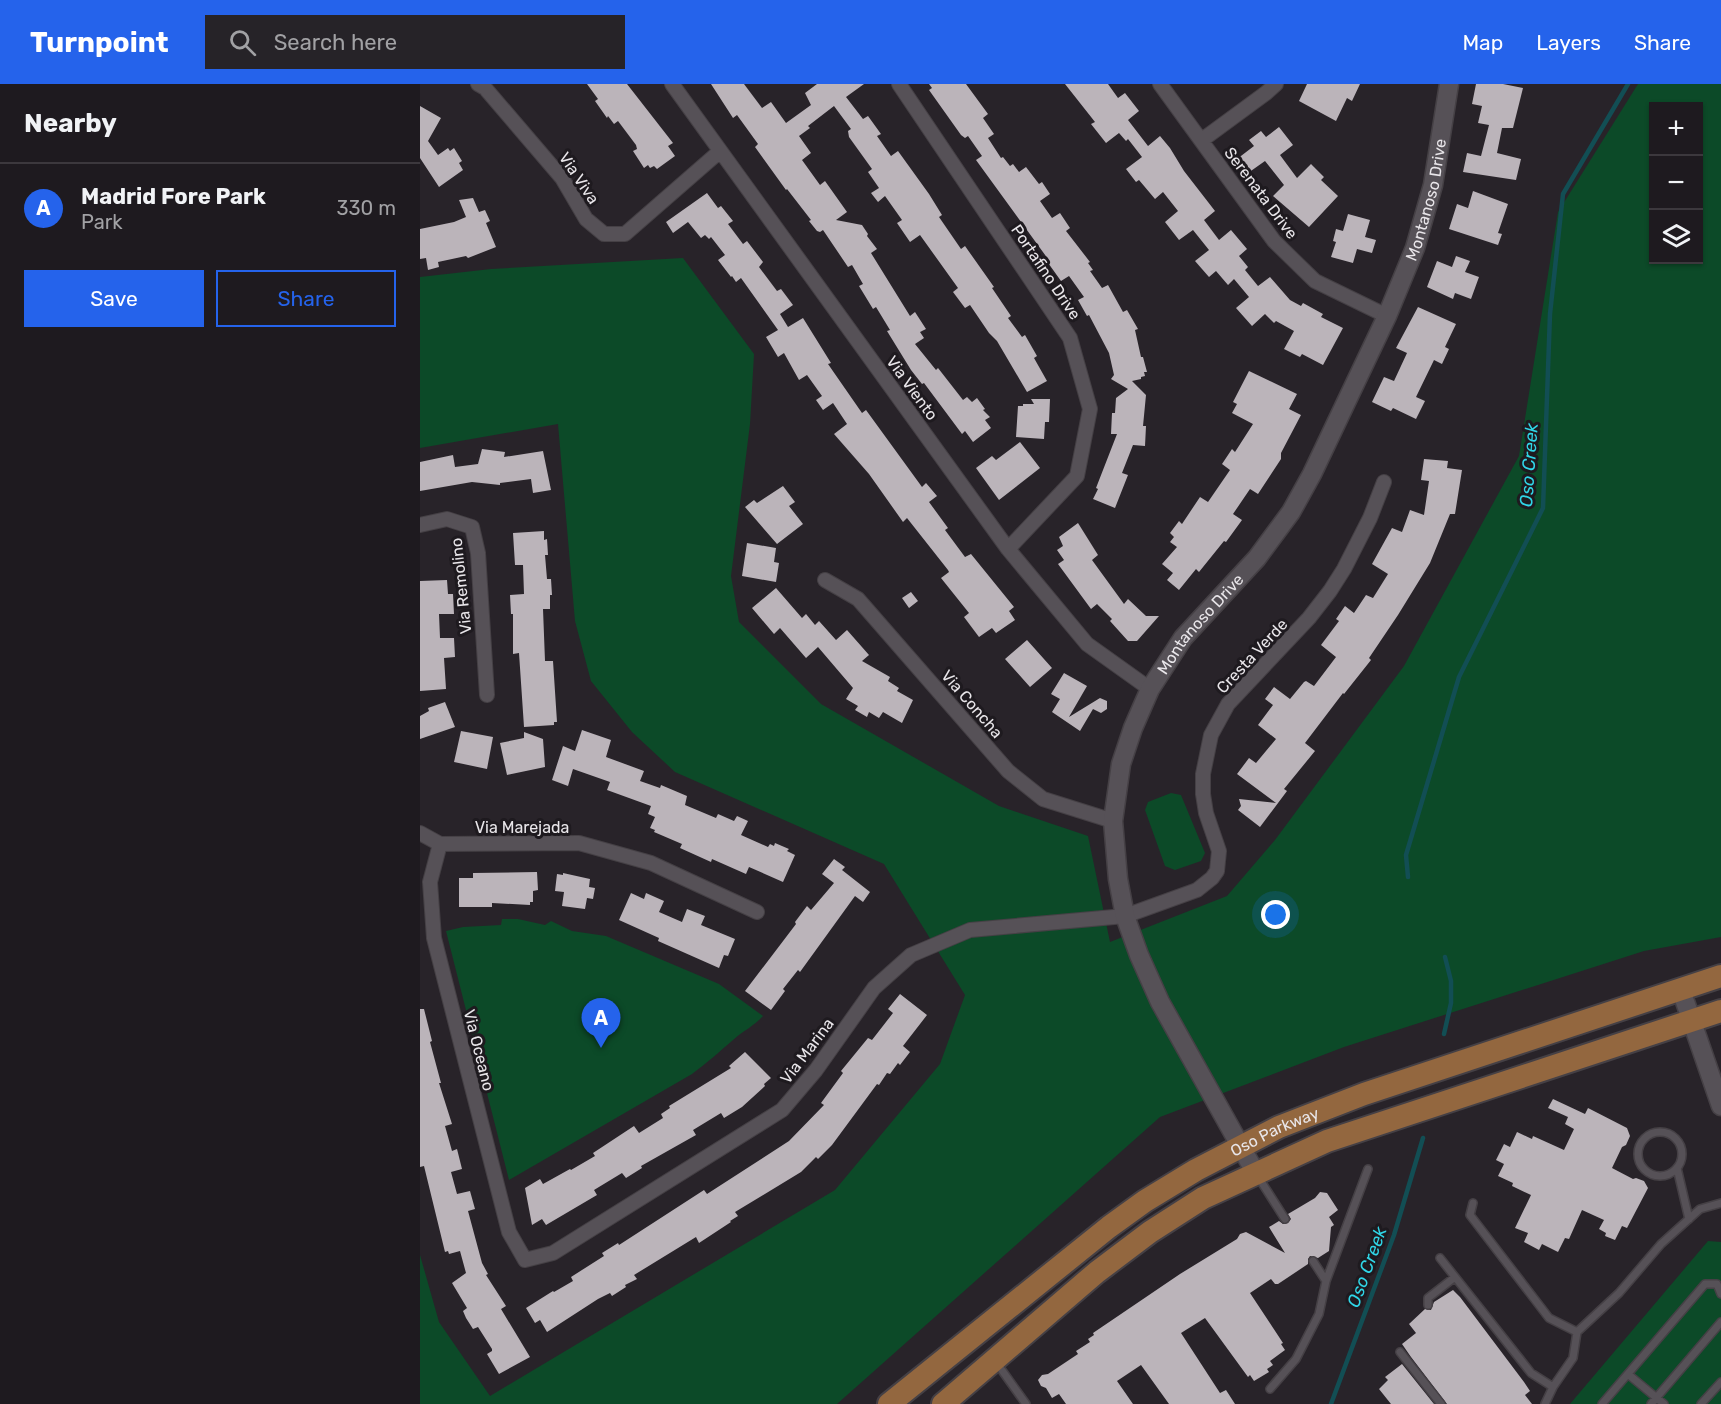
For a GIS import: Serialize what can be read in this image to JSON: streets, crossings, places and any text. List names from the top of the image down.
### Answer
{
  "streets": {
    "main road": ["Oso Parkway"],
    "street": [
      "Via Viva",
      "Serenata Drive",
      "Montanoso Drive",
      "Portafino Drive",
      "Via Viento",
      "Via Remolino",
      "Cresta Verde",
      "Via Concha",
      "Via Marejada",
      "Via Oceano",
      "Via Marina"
    ]
  },
  "crossings": [
    ["Via Viva", "Via Viento"],
    ["Serenata Drive", "Montanoso Drive"],
    ["Montanoso Drive", "Via Viento"],
    ["Montanoso Drive", "Cresta Verde"],
    ["Montanoso Drive", "Via Concha"],
    ["Montanoso Drive", "Via Marina"],
    ["Montanoso Drive", "Oso Parkway"],
    ["Portafino Drive", "Via Viento"],
    ["Cresta Verde", "Via Marina"],
    ["Via Marejada", "Via Oceano"],
    ["Via Oceano", "Via Marina"]
  ],
  "water": ["Oso Creek"],
  "page": {
    "header": "Turnpoint",
    "search": "Search here",
    "nav": ["Map", "Layers", "Share"],
    "heading": "Nearby",
    "map_buttons": ["+", "−"],
    "list": [
      {
        "mark": "A",
        "name": "Madrid Fore Park",
        "note": "Park",
        "value": "330 m"
      }
    ],
    "buttons": ["Save", "Share"],
    "pins": "A"
  }
}
